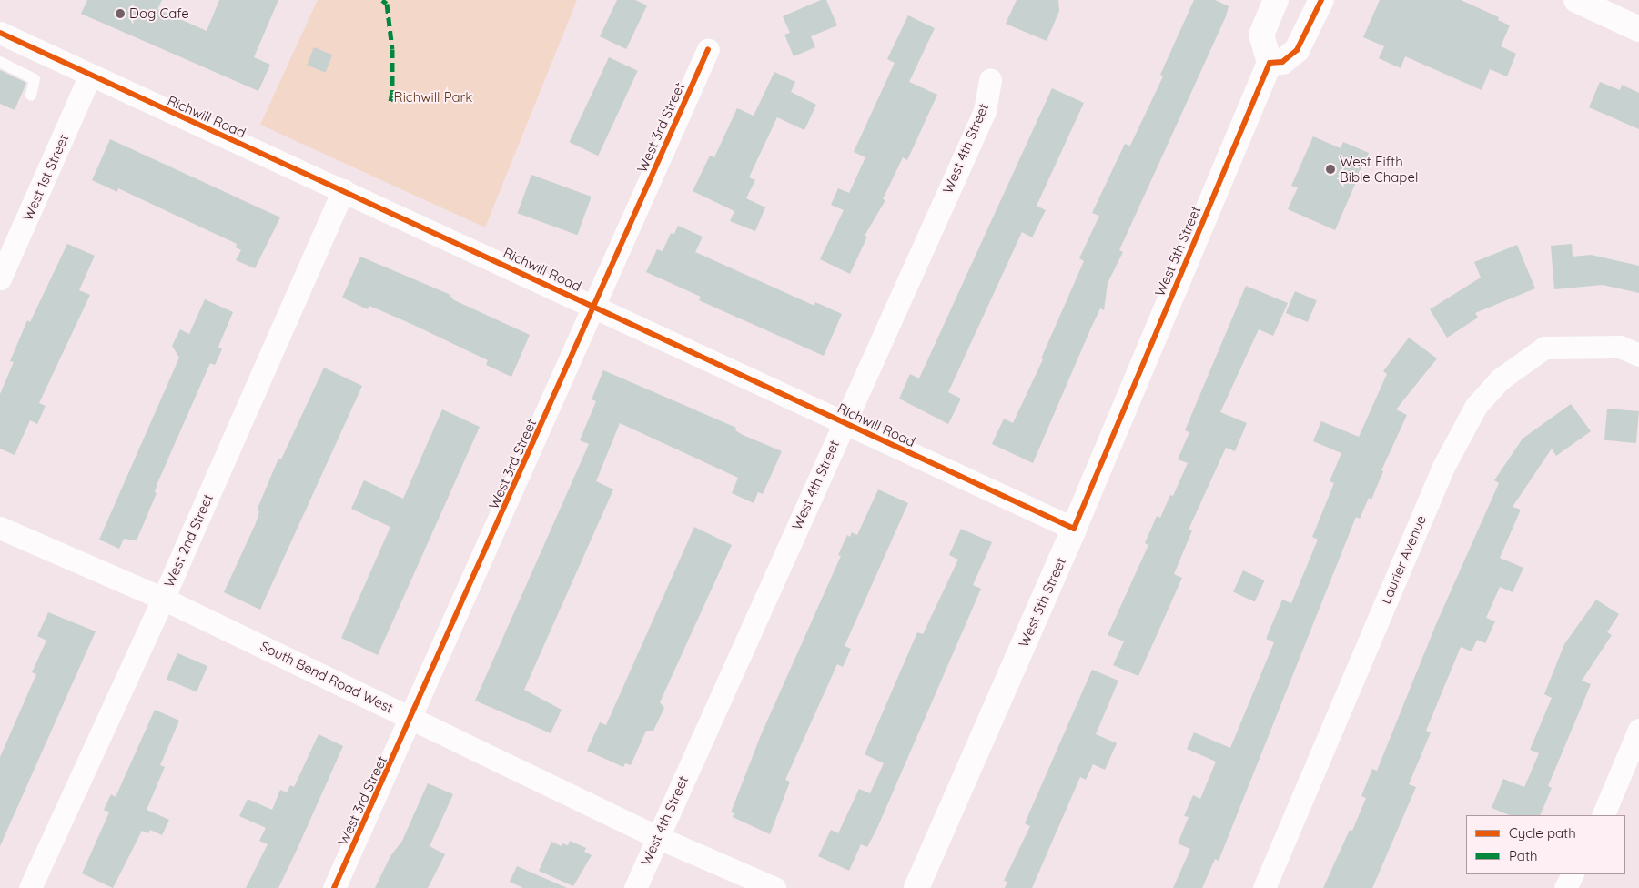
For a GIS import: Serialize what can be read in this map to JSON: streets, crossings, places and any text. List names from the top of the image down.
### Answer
{
  "streets": {
    "main road": ["West 5th Street"],
    "street": [
      "Richwill Road",
      "West 3rd Street",
      "West 4th Street",
      "West 1st Street",
      "West 2nd Street",
      "Laurier Avenue",
      "South Bend Road West"
    ]
  },
  "crossings": [
    ["Richwill Road", "West 3rd Street"],
    ["Richwill Road", "West 4th Street"],
    ["Richwill Road", "West 1st Street"],
    ["Richwill Road", "West 5th Street"],
    ["Richwill Road", "West 2nd Street"],
    ["West 3rd Street", "South Bend Road West"],
    ["West 4th Street", "South Bend Road West"],
    ["West 2nd Street", "South Bend Road West"]
  ],
  "parks": ["Richwill Park"],
  "places": ["Dog Cafe", "West Fifth Bible Chapel"],
  "legend": ["Cycle path", "Path"]
}
